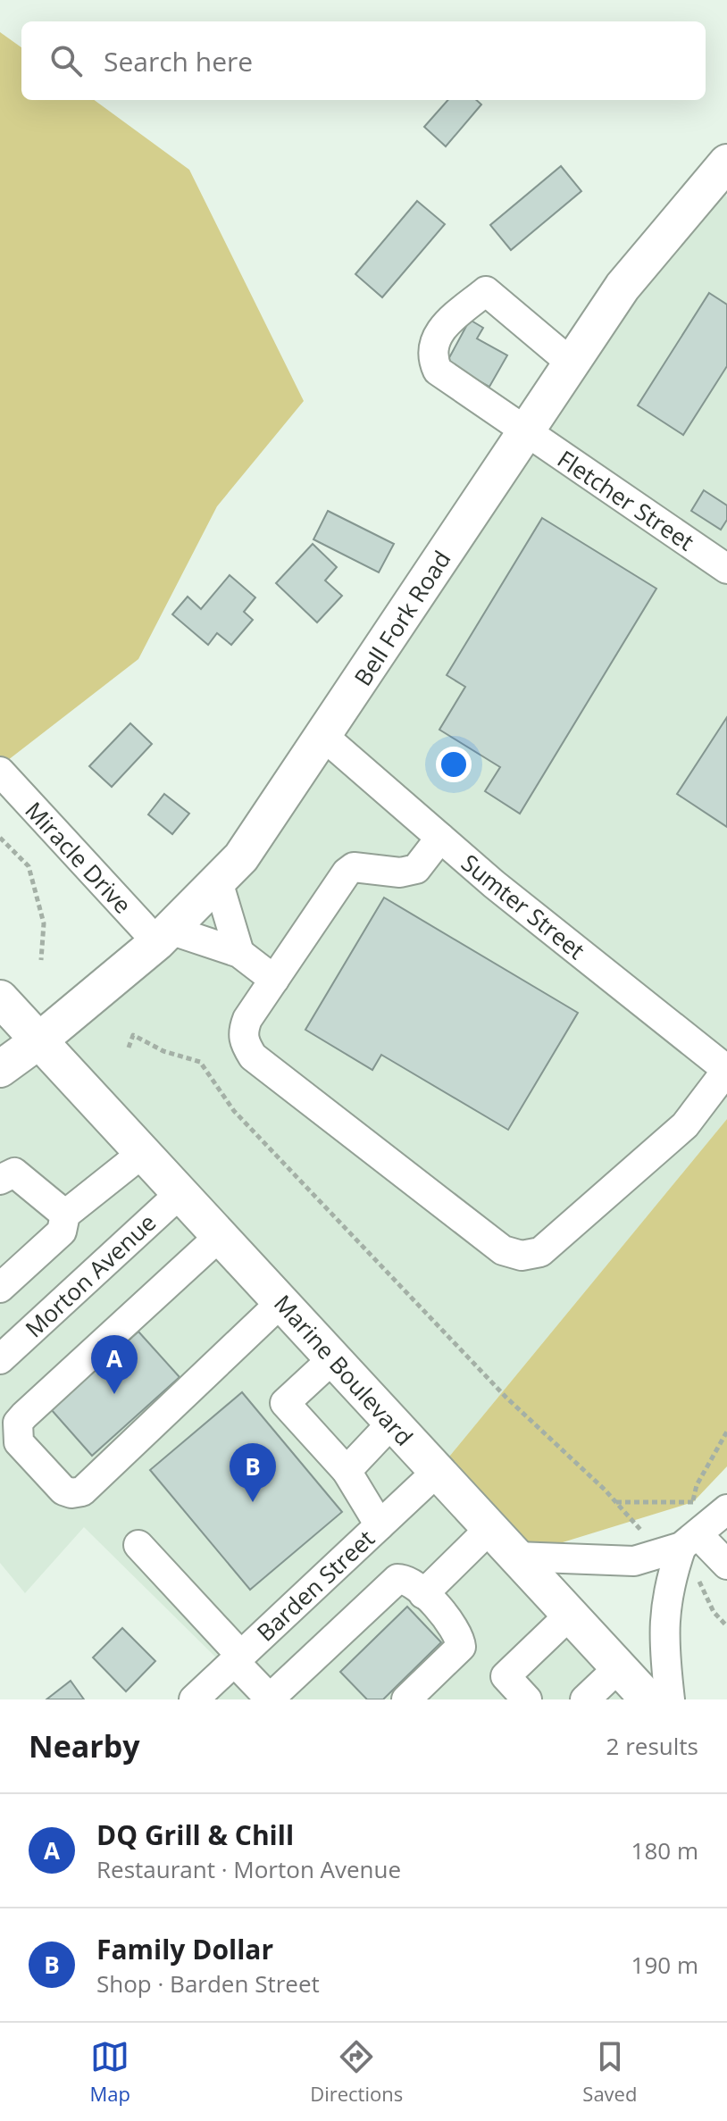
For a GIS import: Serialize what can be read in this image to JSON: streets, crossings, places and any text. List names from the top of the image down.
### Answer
{
  "streets": {
    "main road": ["Bell Fork Road", "Marine Boulevard"],
    "street": [
      "Fletcher Street",
      "Miracle Drive",
      "Sumter Street",
      "Morton Avenue",
      "Barden Street"
    ]
  },
  "crossings": [
    ["Fletcher Street", "Bell Fork Road"],
    ["Bell Fork Road", "Miracle Drive"],
    ["Bell Fork Road", "Sumter Street"],
    ["Bell Fork Road", "Marine Boulevard"],
    ["Morton Avenue", "Marine Boulevard"],
    ["Marine Boulevard", "Barden Street"]
  ],
  "page": {
    "search": "Search here",
    "pins": ["A", "B"],
    "heading": ["Nearby", "2 results"],
    "list": [
      {
        "mark": "A",
        "name": "DQ Grill & Chill",
        "note": "Restaurant · Morton Avenue",
        "value": "180 m"
      },
      {
        "mark": "B",
        "name": "Family Dollar",
        "note": "Shop · Barden Street",
        "value": "190 m"
      }
    ],
    "nav": ["Map", "Directions", "Saved"]
  }
}
